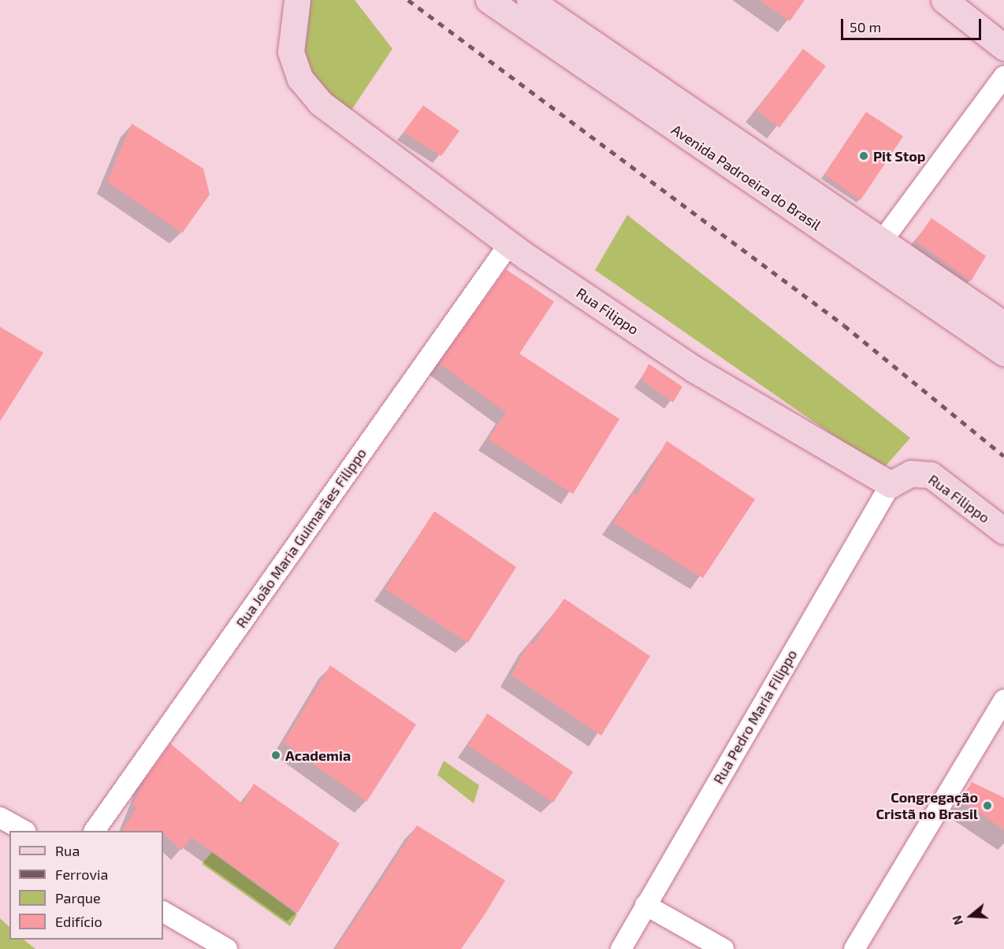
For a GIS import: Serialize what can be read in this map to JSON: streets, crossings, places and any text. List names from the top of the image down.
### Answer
{
  "streets": {
    "main road": ["Avenida Padroeira do Brasil", "Rua Filippo"],
    "street": ["Rua João Maria Guimarães Filippo", "Rua Pedro Maria Filippo"]
  },
  "crossings": [
    ["Rua Filippo", "Rua João Maria Guimarães Filippo"],
    ["Rua Filippo", "Rua Pedro Maria Filippo"]
  ],
  "places": ["Pit Stop", "Academia", "Congregação Cristã no Brasil"],
  "legend": [
    "Rua",
    "Ferrovia",
    "Parque",
    "Edifício"
  ],
  "scale_bar": "50 m",
  "north": "left"
}
